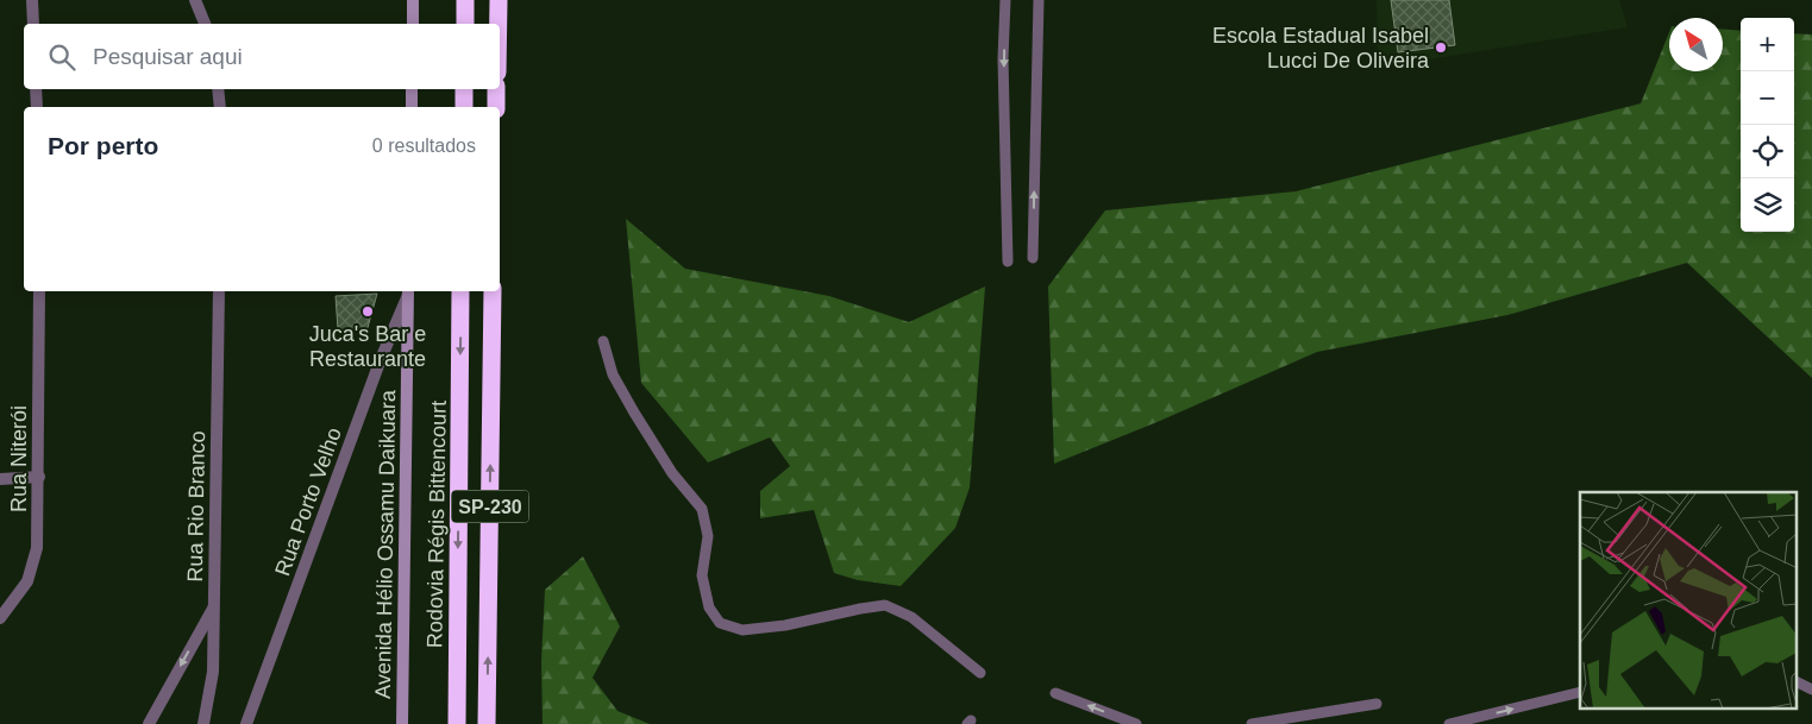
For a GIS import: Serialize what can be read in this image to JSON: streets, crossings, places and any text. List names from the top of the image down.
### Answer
{
  "streets": {
    "highway": ["SP-230", "Rodovia Régis Bittencourt"],
    "street": [
      "Rua Niterói",
      "Rua Porto Velho",
      "Rua Rio Branco",
      "Avenida Hélio Ossamu Daikuara"
    ]
  },
  "crossings": [
    ["Rua Porto Velho", "Avenida Hélio Ossamu Daikuara"]
  ],
  "places": ["Escola Estadual Isabel Lucci De Oliveira", "Juca's Bar e Restaurante"],
  "north": "top left",
  "page": {
    "map_buttons": ["+", "−"],
    "search": "Pesquisar aqui",
    "heading": ["Por perto", "0 resultados"]
  }
}
